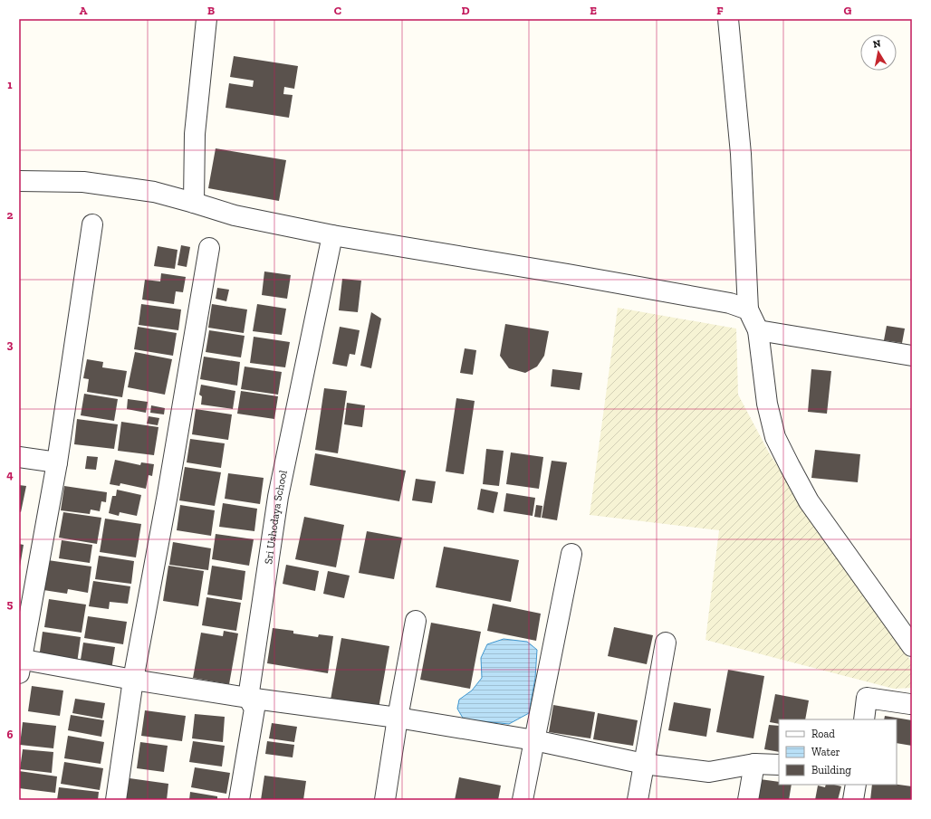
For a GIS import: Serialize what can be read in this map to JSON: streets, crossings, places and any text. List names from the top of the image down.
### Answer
{
  "streets": {
    "street": ["Sri Ushodaya School"]
  },
  "legend": ["Road", "Water", "Building"],
  "north": "top",
  "grid": {
    "columns": [
      "A",
      "B",
      "C",
      "D",
      "E",
      "F",
      "G"
    ],
    "rows": [
      "1",
      "2",
      "3",
      "4",
      "5",
      "6"
    ]
  }
}
